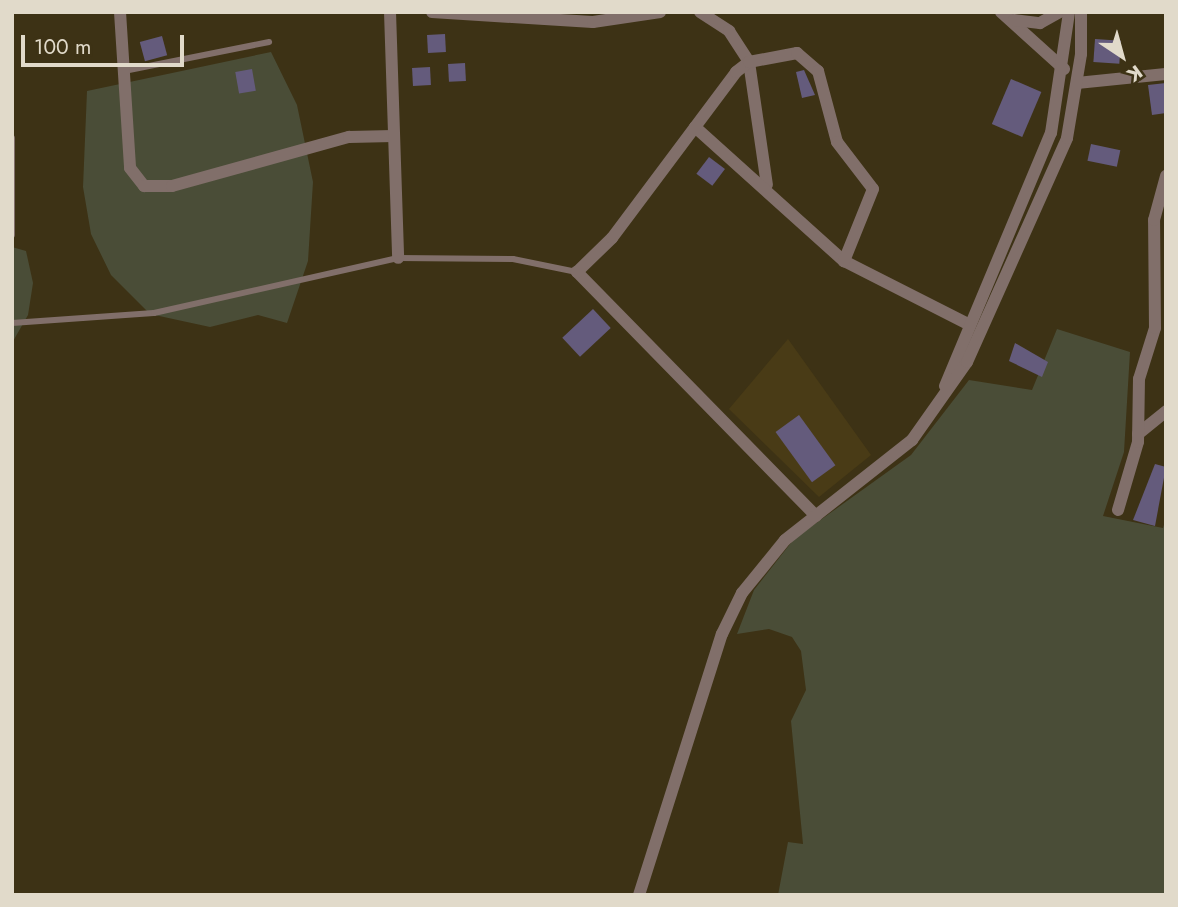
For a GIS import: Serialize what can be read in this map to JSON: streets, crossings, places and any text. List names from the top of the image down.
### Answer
{
  "scale_bar": "100 m",
  "north": "bottom right"
}
